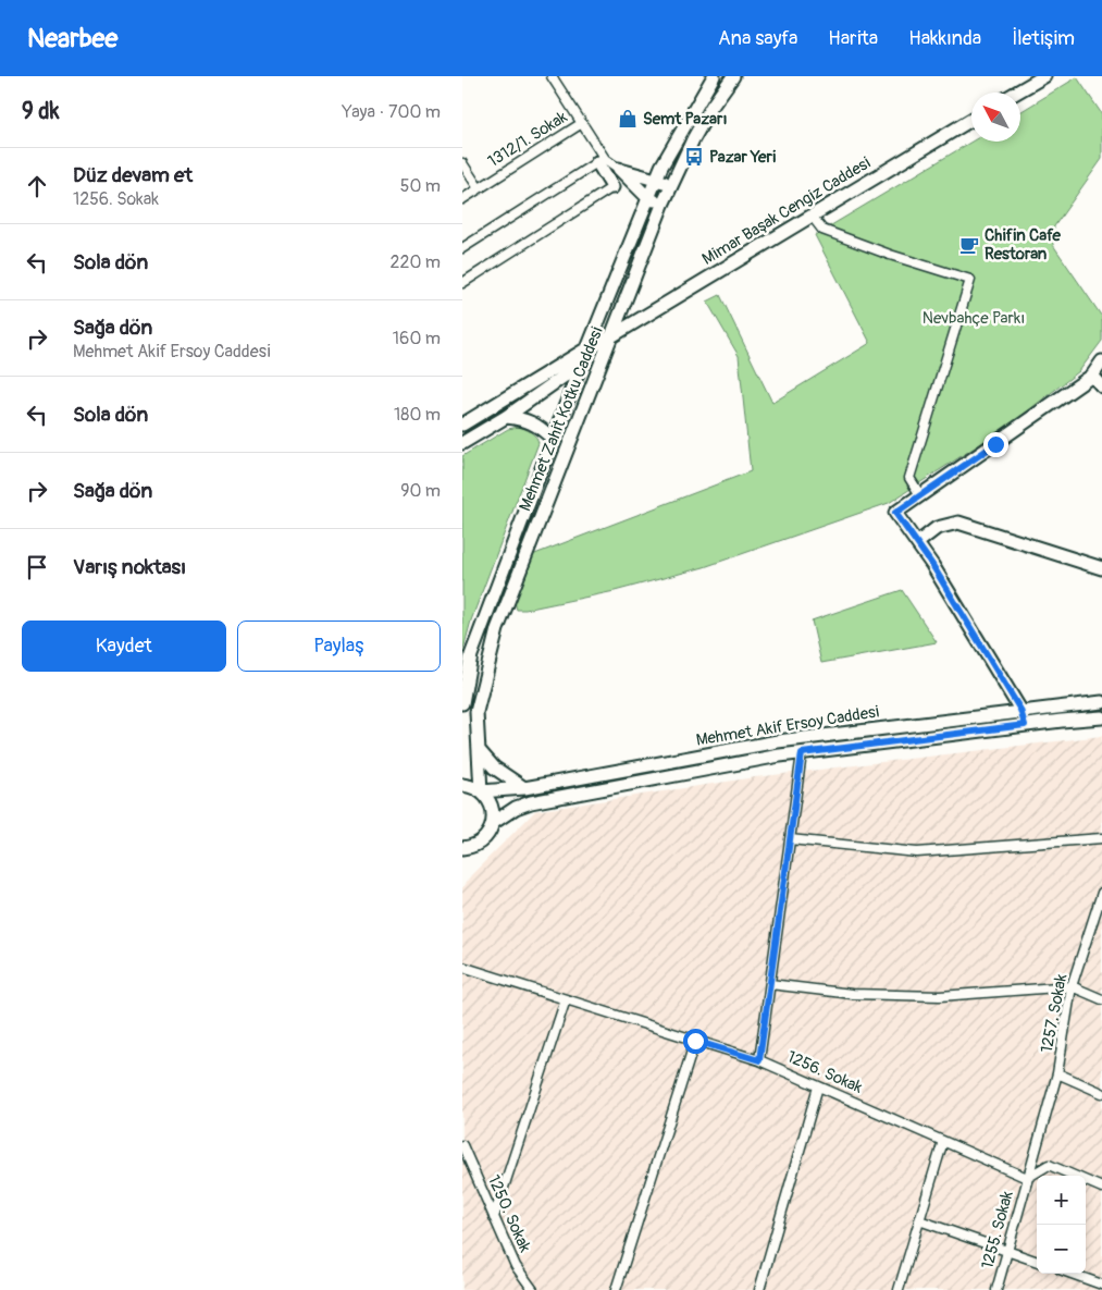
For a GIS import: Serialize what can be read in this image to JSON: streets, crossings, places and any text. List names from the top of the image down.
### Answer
{
  "streets": {
    "main road": ["Mimar Başak Cengiz Caddesi", "Mehmet Zahit Kotku Caddesi", "Mehmet Akif Ersoy Caddesi"],
    "street": [
      "1312/1. Sokak",
      "1257. Sokak",
      "1256. Sokak",
      "1250. Sokak",
      "1255. Sokak"
    ]
  },
  "crossings": [
    ["Mimar Başak Cengiz Caddesi", "Mehmet Zahit Kotku Caddesi"],
    ["Mehmet Zahit Kotku Caddesi", "Mehmet Akif Ersoy Caddesi"],
    ["1257. Sokak", "1255. Sokak"],
    ["1256. Sokak", "1255. Sokak"]
  ],
  "parks": ["Nevbahçe Parkı"],
  "places": {
    "shop": ["Semt Pazarı"],
    "bus stop": ["Pazar Yeri"],
    "cafe": ["Chifin Cafe Restoran"]
  },
  "north": "top left",
  "page": {
    "header": "Nearbee",
    "nav": [
      "Ana sayfa",
      "Harita",
      "Hakkında",
      "İletişim"
    ],
    "heading": ["9 dk", "Yaya · 700 m"],
    "list": [
      ["Düz devam et", "1256. Sokak", "50 m"],
      ["Sola dön", "220 m"],
      ["Sağa dön", "Mehmet Akif Ersoy Caddesi", "160 m"],
      ["Sola dön", "180 m"],
      ["Sağa dön", "90 m"],
      "Varış noktası"
    ],
    "buttons": ["Kaydet", "Paylaş"],
    "map_buttons": ["+", "−"]
  }
}
